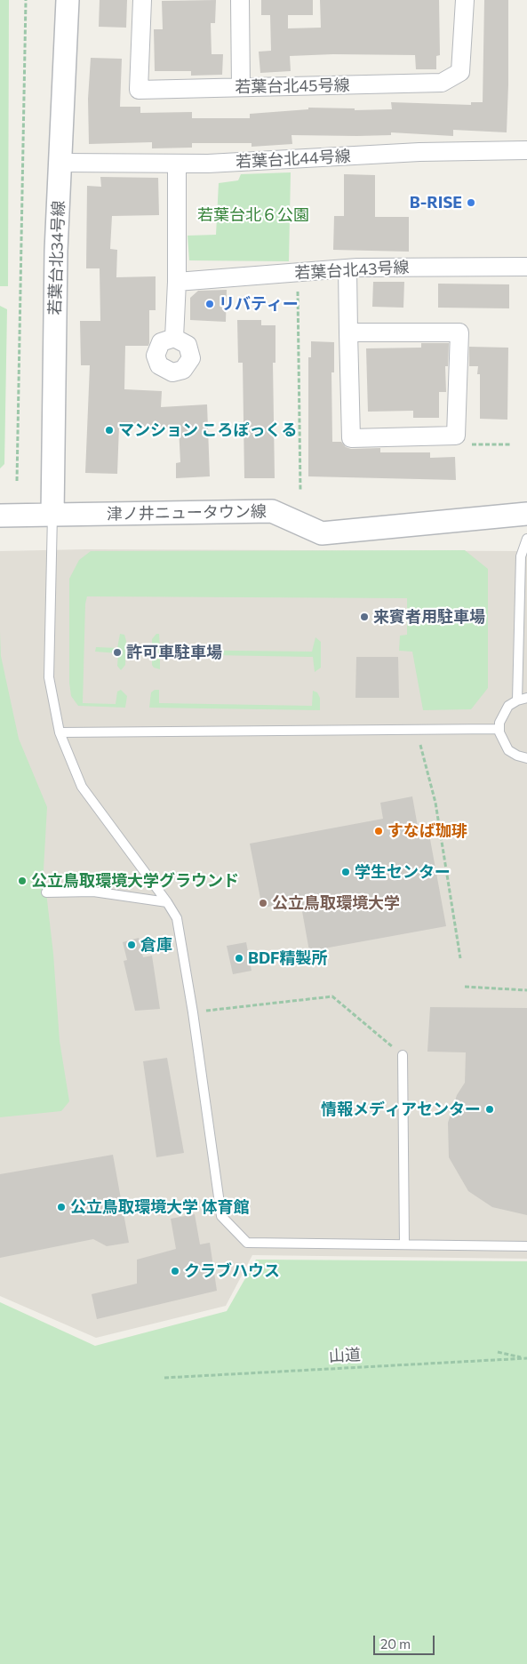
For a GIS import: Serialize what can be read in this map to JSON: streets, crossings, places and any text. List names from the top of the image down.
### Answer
{
  "streets": {
    "street": [
      "若葉台北45号線",
      "若葉台北44号線",
      "若葉台北34号線",
      "若葉台北43号線",
      "津ノ井ニュータウン線"
    ],
    "path": ["山道"]
  },
  "crossings": [
    ["若葉台北44号線", "若葉台北34号線"],
    ["若葉台北34号線", "津ノ井ニュータウン線"]
  ],
  "parks": ["若葉台北６公園"],
  "places": [
    "B-RISE",
    "リバティー",
    "マンション ころぽっくる",
    "来賓者用駐車場",
    "許可車駐車場",
    "すなば珈琲",
    "学生センター",
    "公立鳥取環境大学グラウンド",
    "公立鳥取環境大学",
    "倉庫",
    "BDF精製所",
    "情報メディアセンター",
    "公立鳥取環境大学 体育館",
    "クラブハウス"
  ],
  "scale_bar": "20 m"
}
